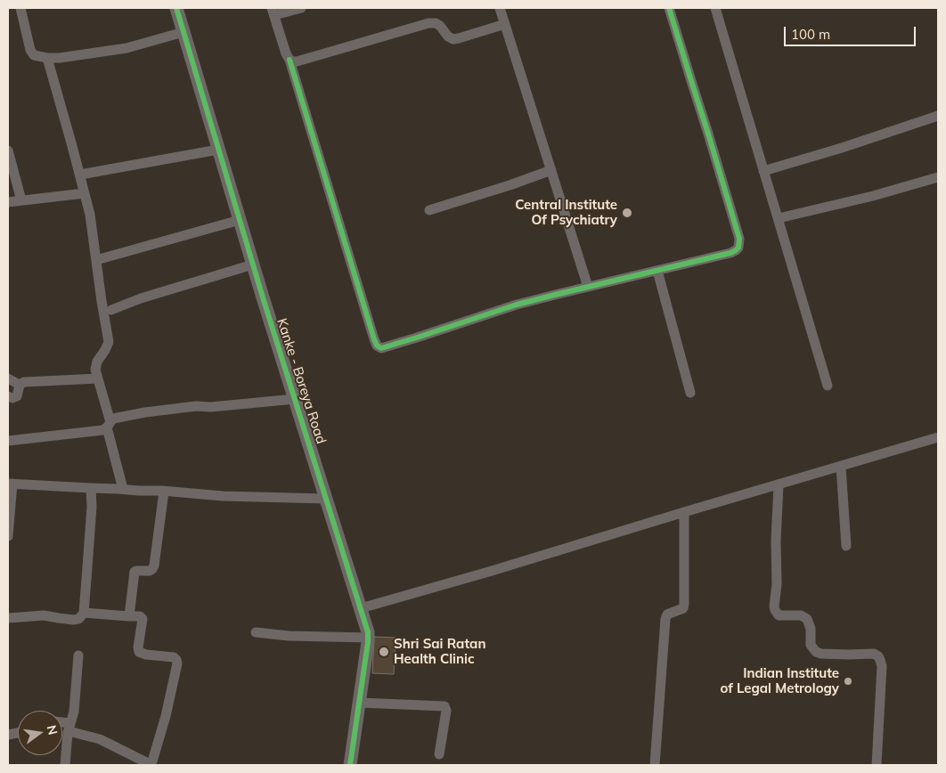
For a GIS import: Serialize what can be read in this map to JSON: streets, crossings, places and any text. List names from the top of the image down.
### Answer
{
  "streets": {
    "street": ["Kanke - Boreya Road"]
  },
  "places": ["Central Institute Of Psychiatry", "Shri Sai Ratan Health Clinic", "Indian Institute of Legal Metrology"],
  "scale_bar": "100 m",
  "north": "right"
}
